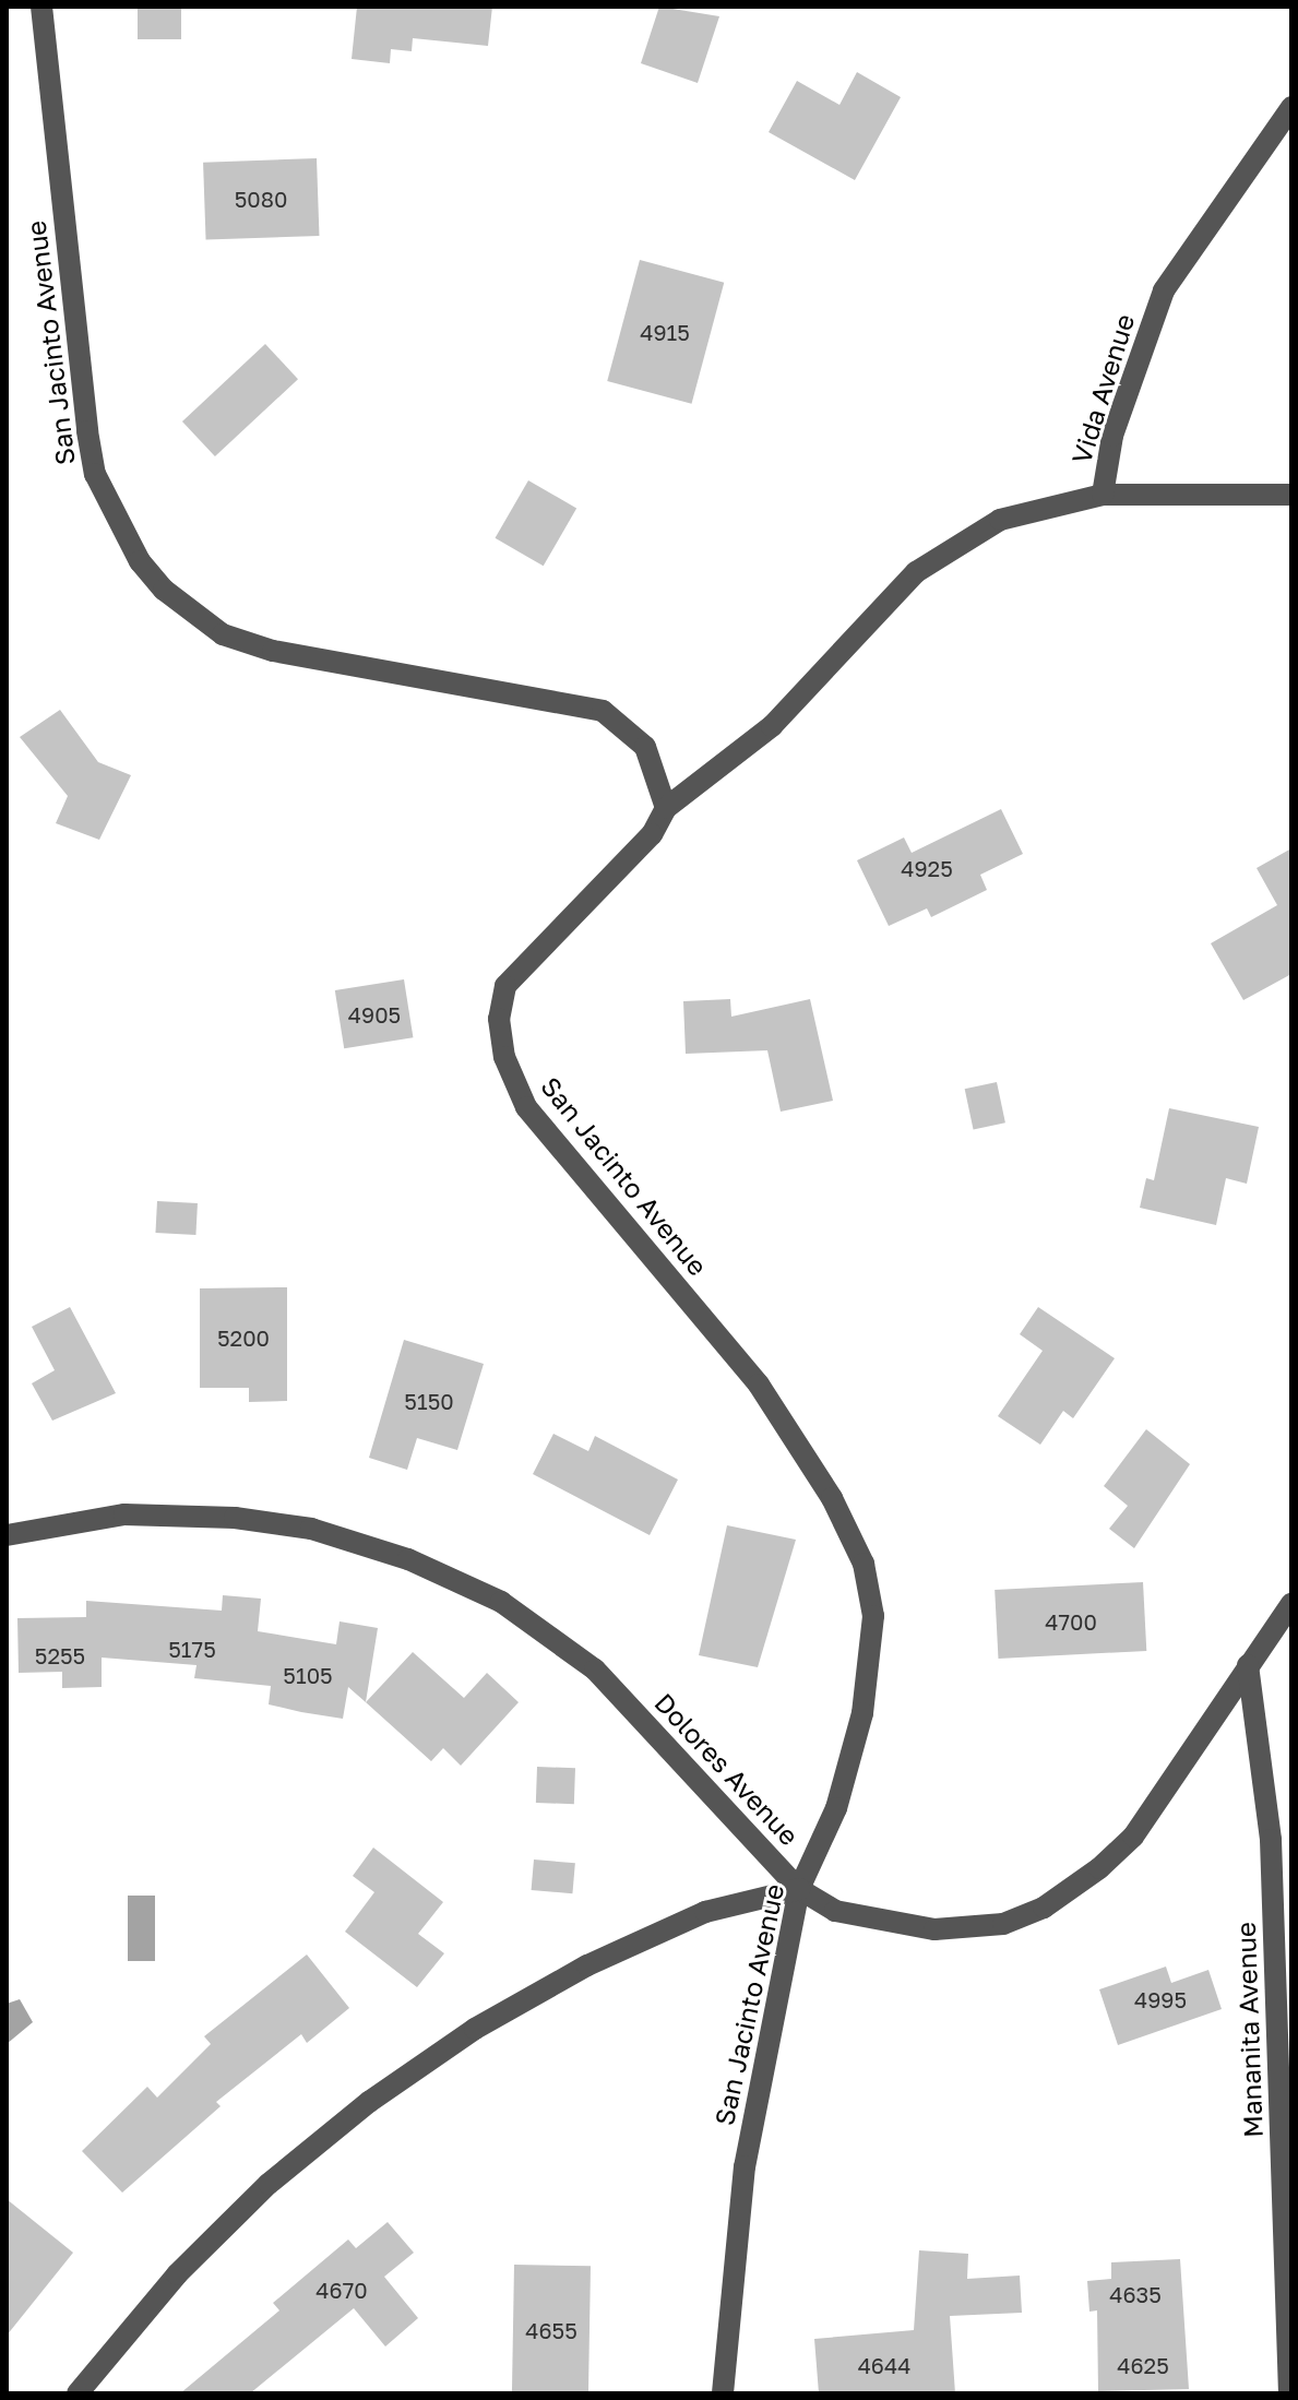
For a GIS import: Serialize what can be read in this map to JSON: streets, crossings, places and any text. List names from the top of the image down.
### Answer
{
  "streets": {
    "street": [
      "San Jacinto Avenue",
      "Vida Avenue",
      "Dolores Avenue",
      "Mananita Avenue"
    ]
  },
  "crossings": [
    ["San Jacinto Avenue", "Vida Avenue"],
    ["San Jacinto Avenue", "Dolores Avenue"],
    ["Dolores Avenue", "Mananita Avenue"]
  ],
  "house_numbers": [
    "5080",
    "4915",
    "4925",
    "4905",
    "5200",
    "5150",
    "4700",
    "5175",
    "5255",
    "5105",
    "4995",
    "4670",
    "4635",
    "4655",
    "4644",
    "4625"
  ]
}
